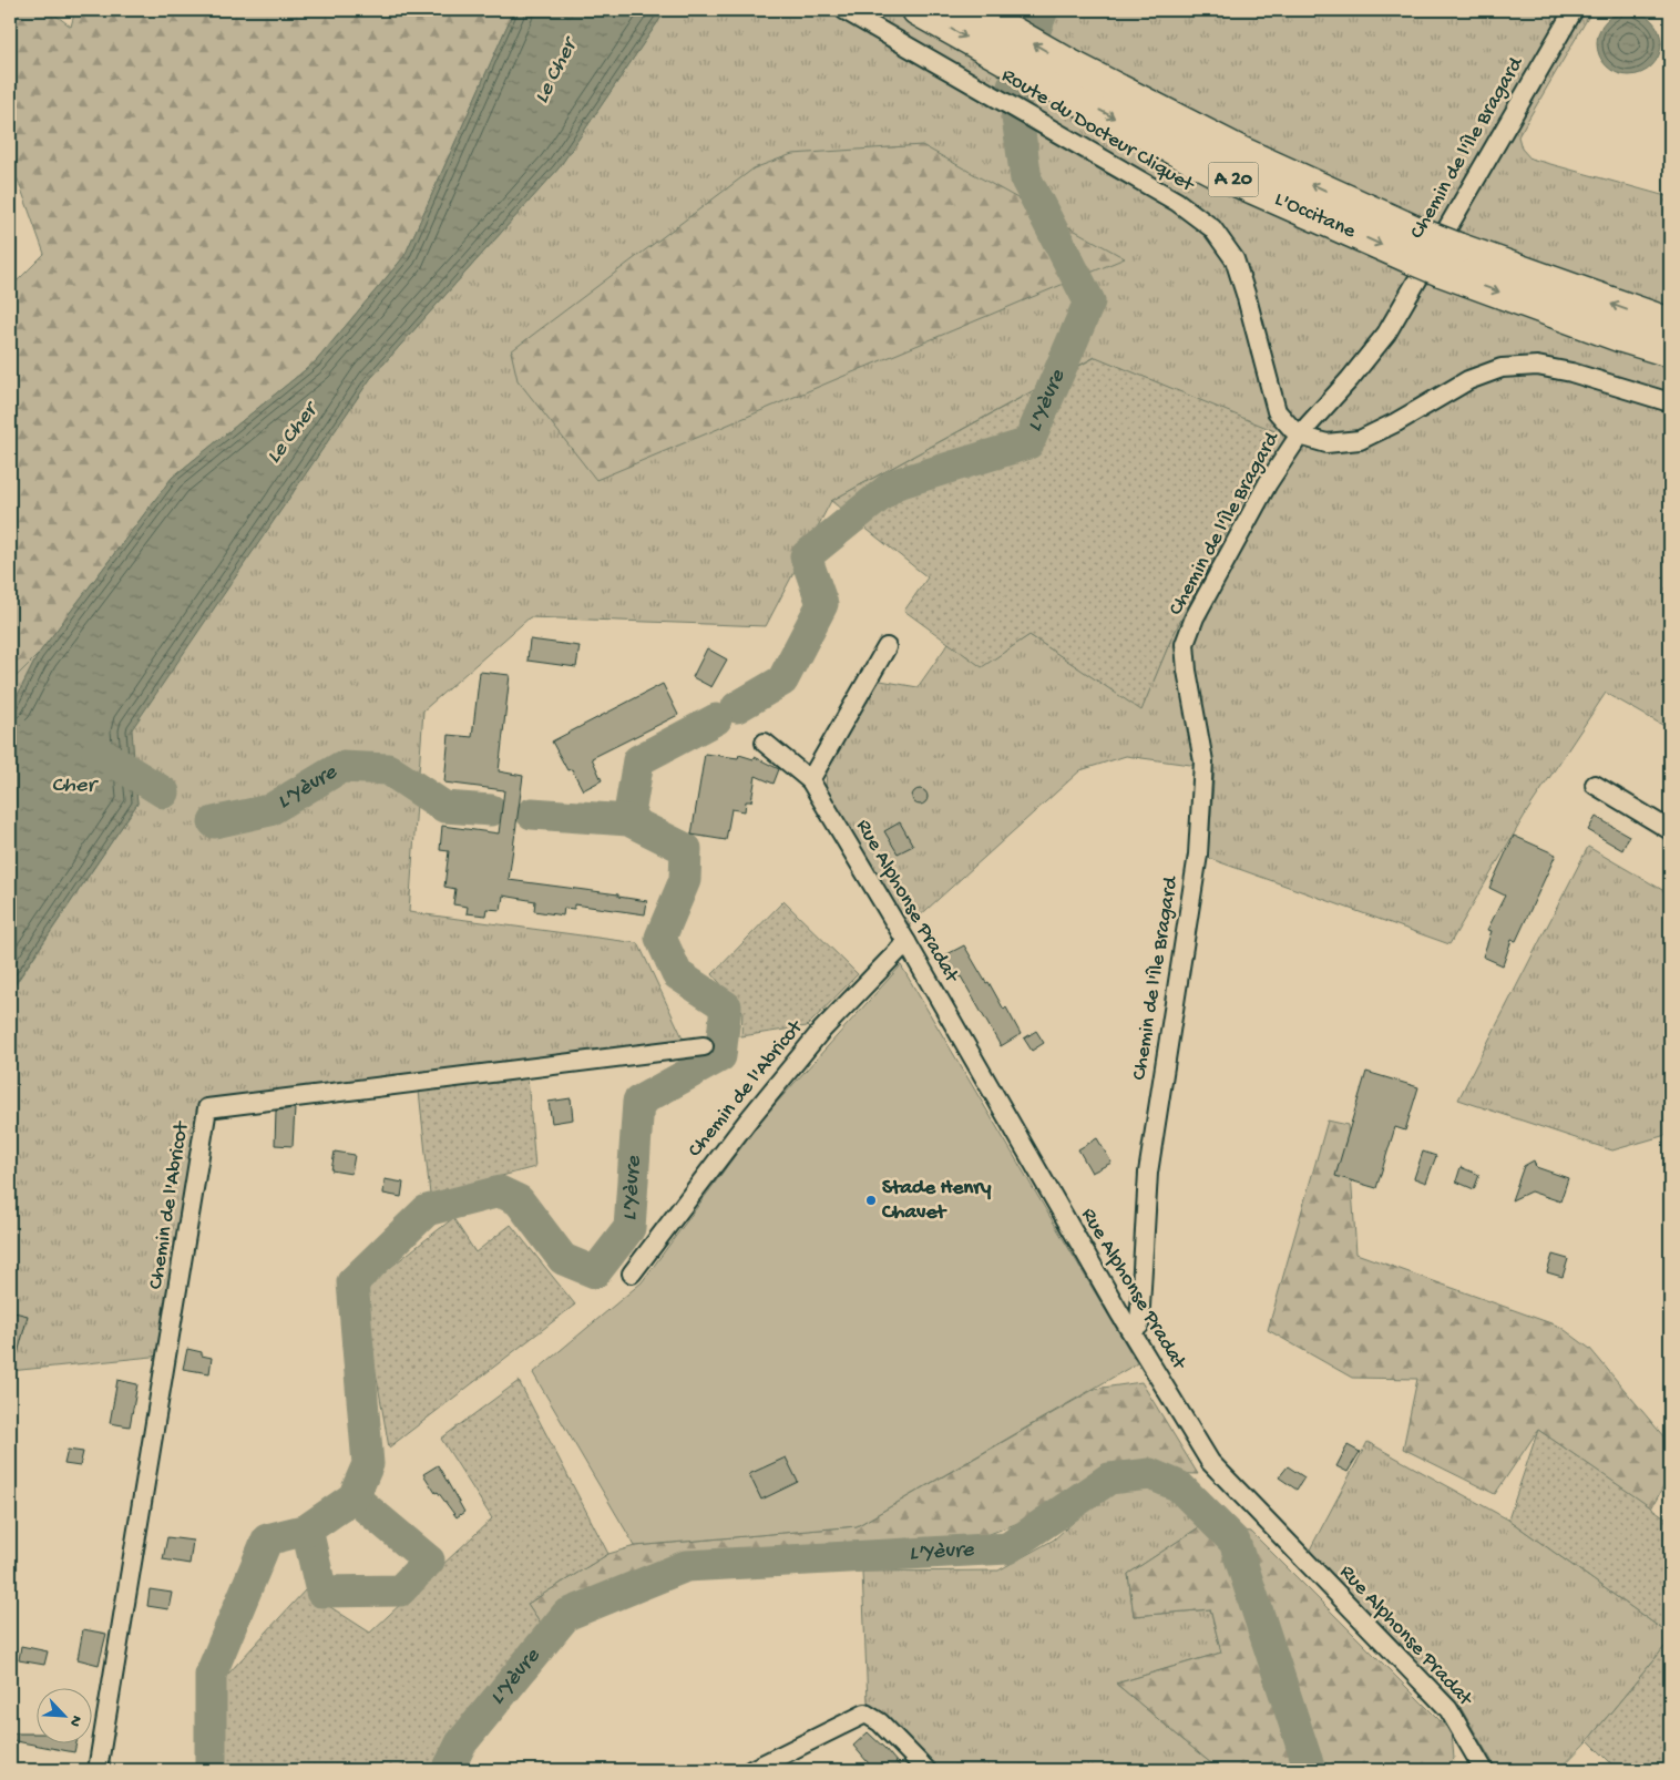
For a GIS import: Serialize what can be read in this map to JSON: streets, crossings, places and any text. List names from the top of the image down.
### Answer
{
  "streets": {
    "highway": ["A 20", "L'Occitane"],
    "street": [
      "Route du Docteur Cliquet",
      "Chemin de l'Île Bragard",
      "Rue Alphonse Pradat",
      "Chemin de l'Abricot"
    ]
  },
  "crossings": [
    ["Route du Docteur Cliquet", "Chemin de l'Île Bragard"],
    ["Chemin de l'Île Bragard", "Rue Alphonse Pradat"],
    ["Rue Alphonse Pradat", "Chemin de l'Abricot"]
  ],
  "water": ["Le Cher", "L'Yèvre", "Cher"],
  "places": ["Stade Henry Chavet"],
  "north": "bottom right"
}
